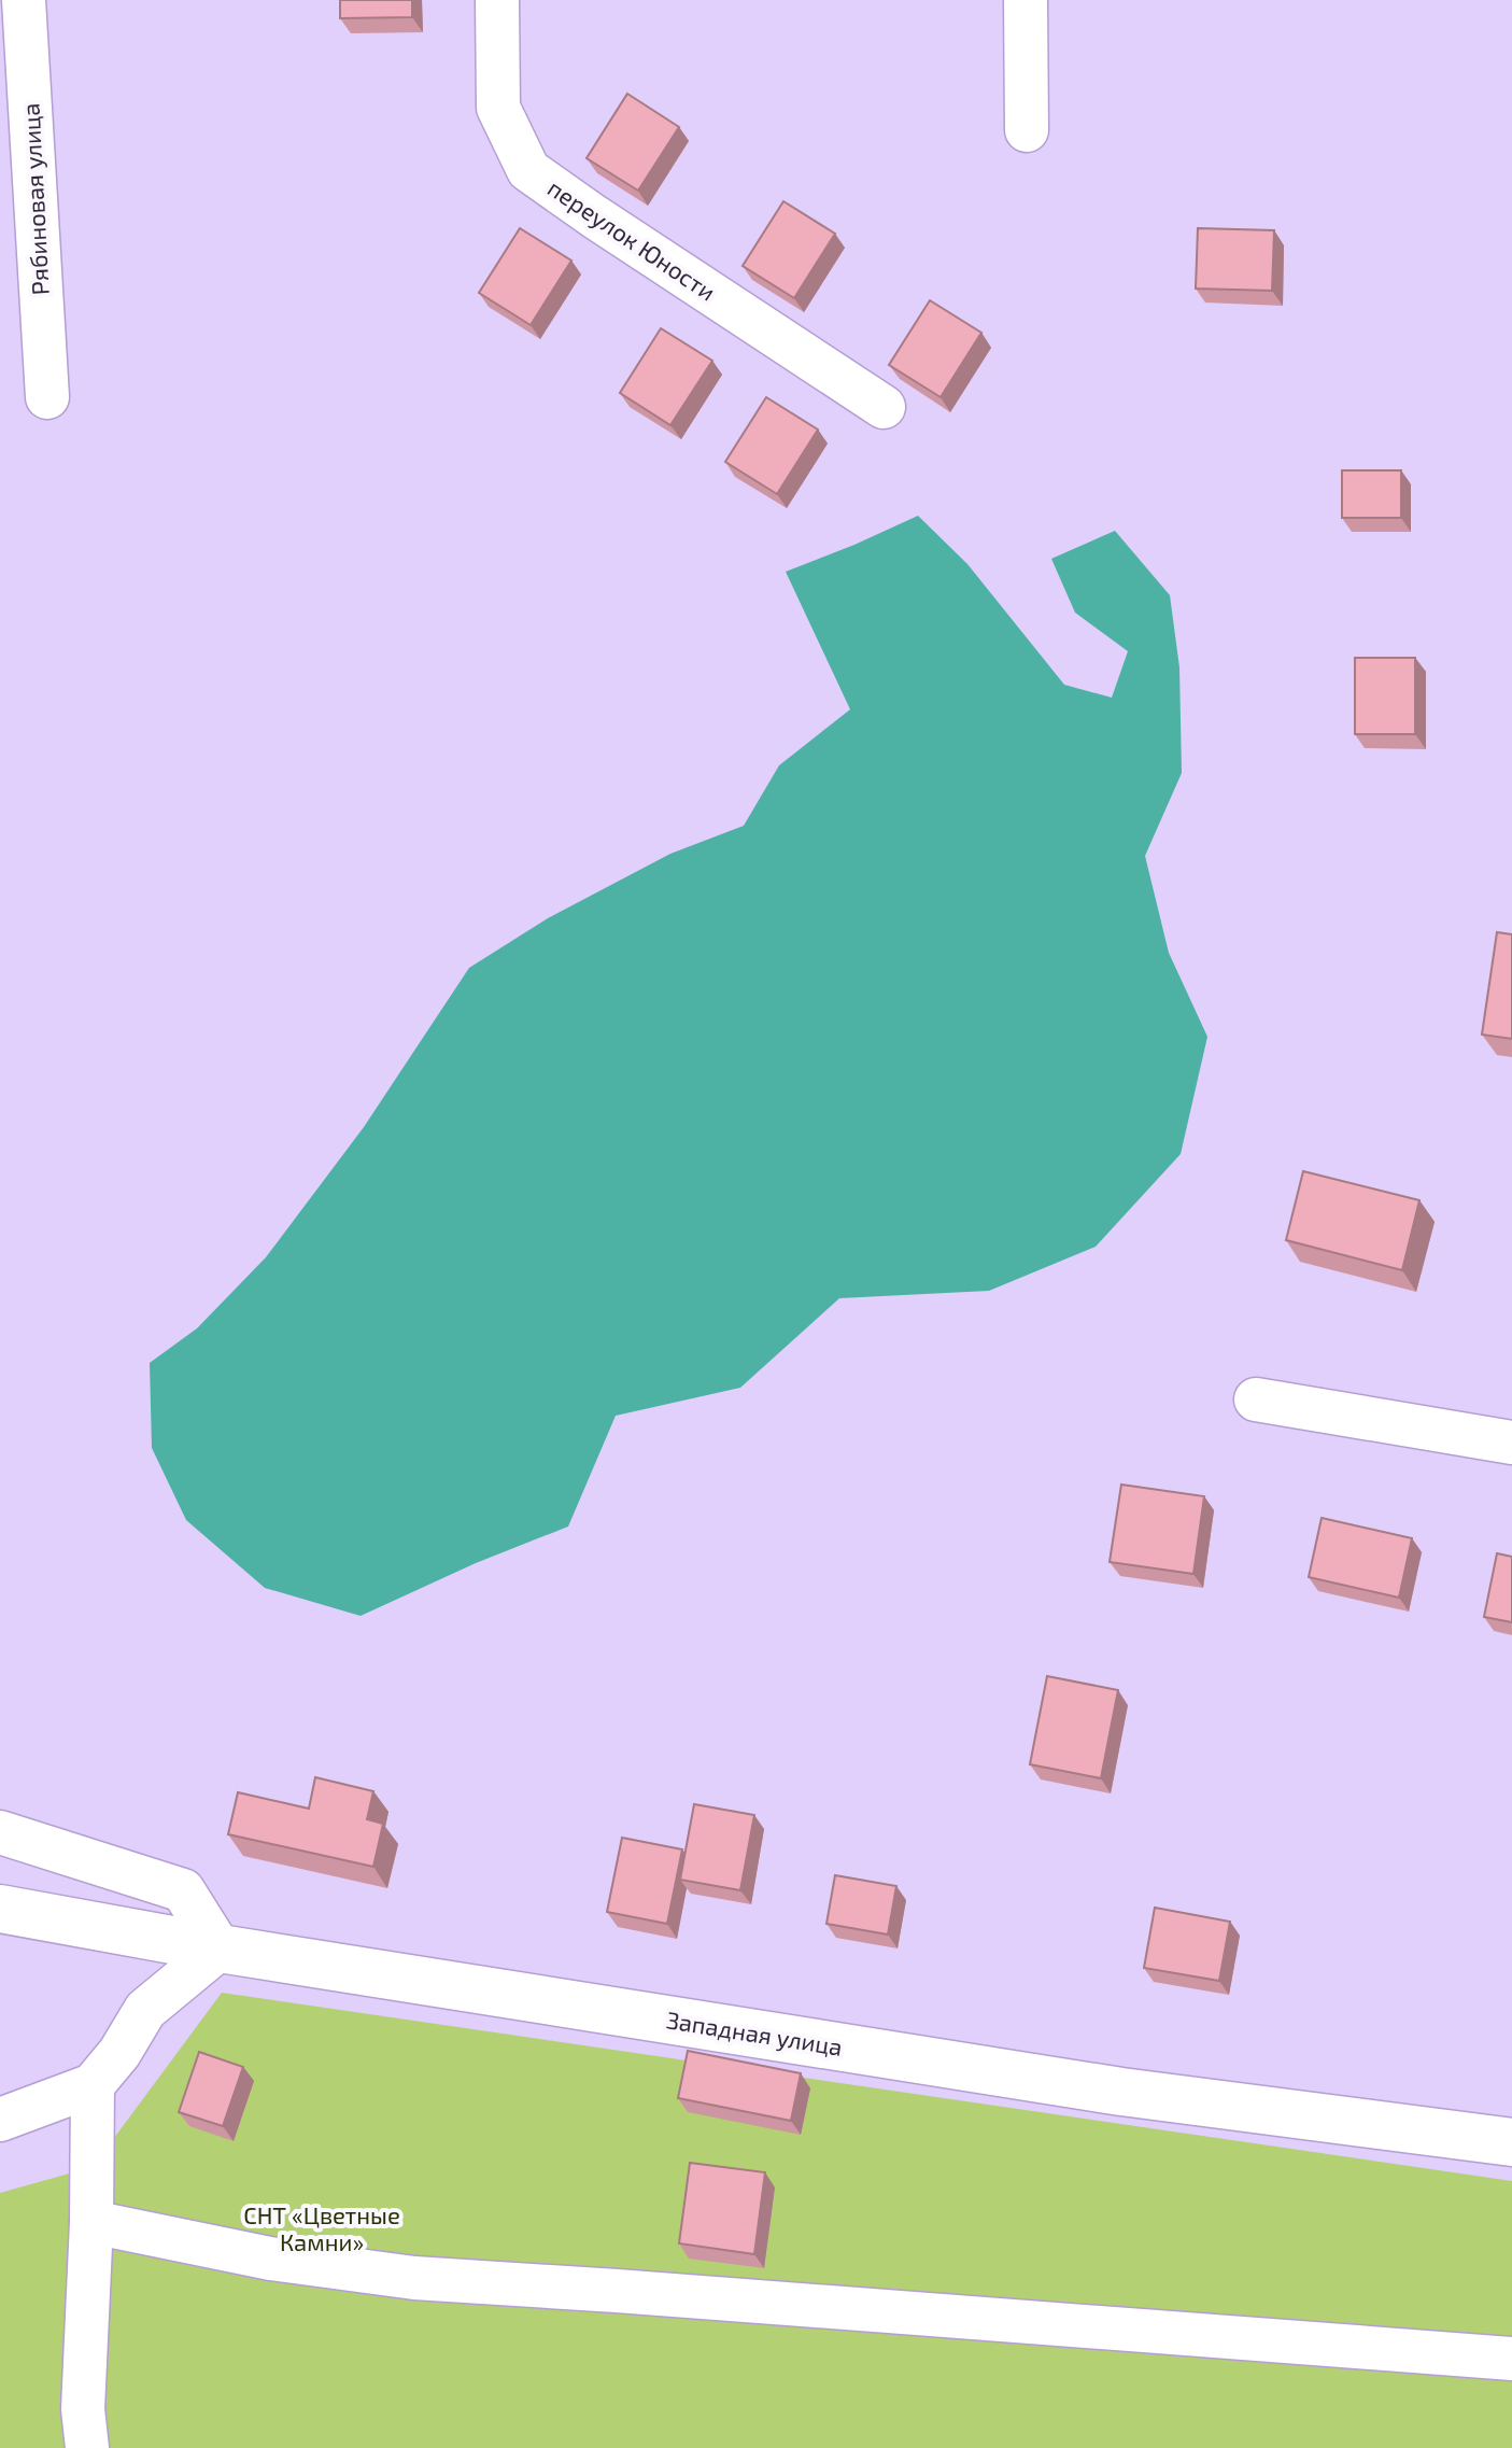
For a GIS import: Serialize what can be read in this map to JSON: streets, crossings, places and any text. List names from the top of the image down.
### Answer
{
  "streets": {
    "main road": ["Западная улица"],
    "street": ["Рябиновая улица", "переулок Юности"]
  },
  "parks": ["СНТ «Цветные Камни»"]
}
